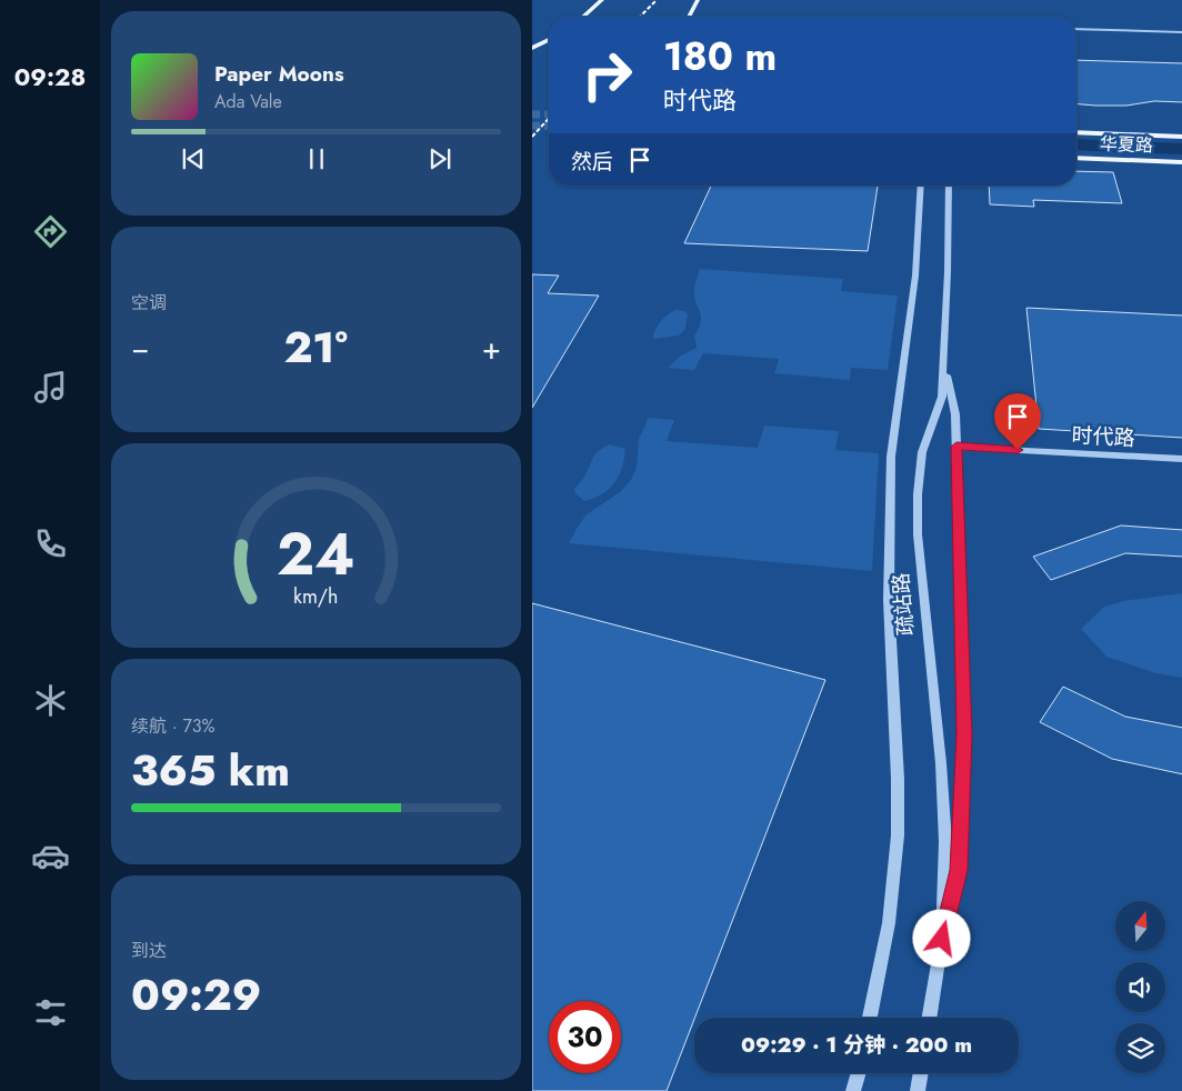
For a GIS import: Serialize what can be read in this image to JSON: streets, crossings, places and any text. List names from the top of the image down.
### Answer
{
  "streets": {
    "main road": ["华夏路"],
    "street": ["时代路", "疏站路"]
  },
  "north": "top",
  "page": {
    "tabs": "09:28",
    "turn": ["180 m", "时代路"],
    "song": ["Paper Moons", "Ada Vale"],
    "then": "然后",
    "tile": [
      "空调",
      ["续航 · 73%", "365 km"],
      ["到达", "09:29"]
    ],
    "heat": ["−", "21°", "+"],
    "limit": "30",
    "trip": "09:29 · 1 分钟 · 200 m",
    "gauge": ["24", "km/h"]
  }
}
